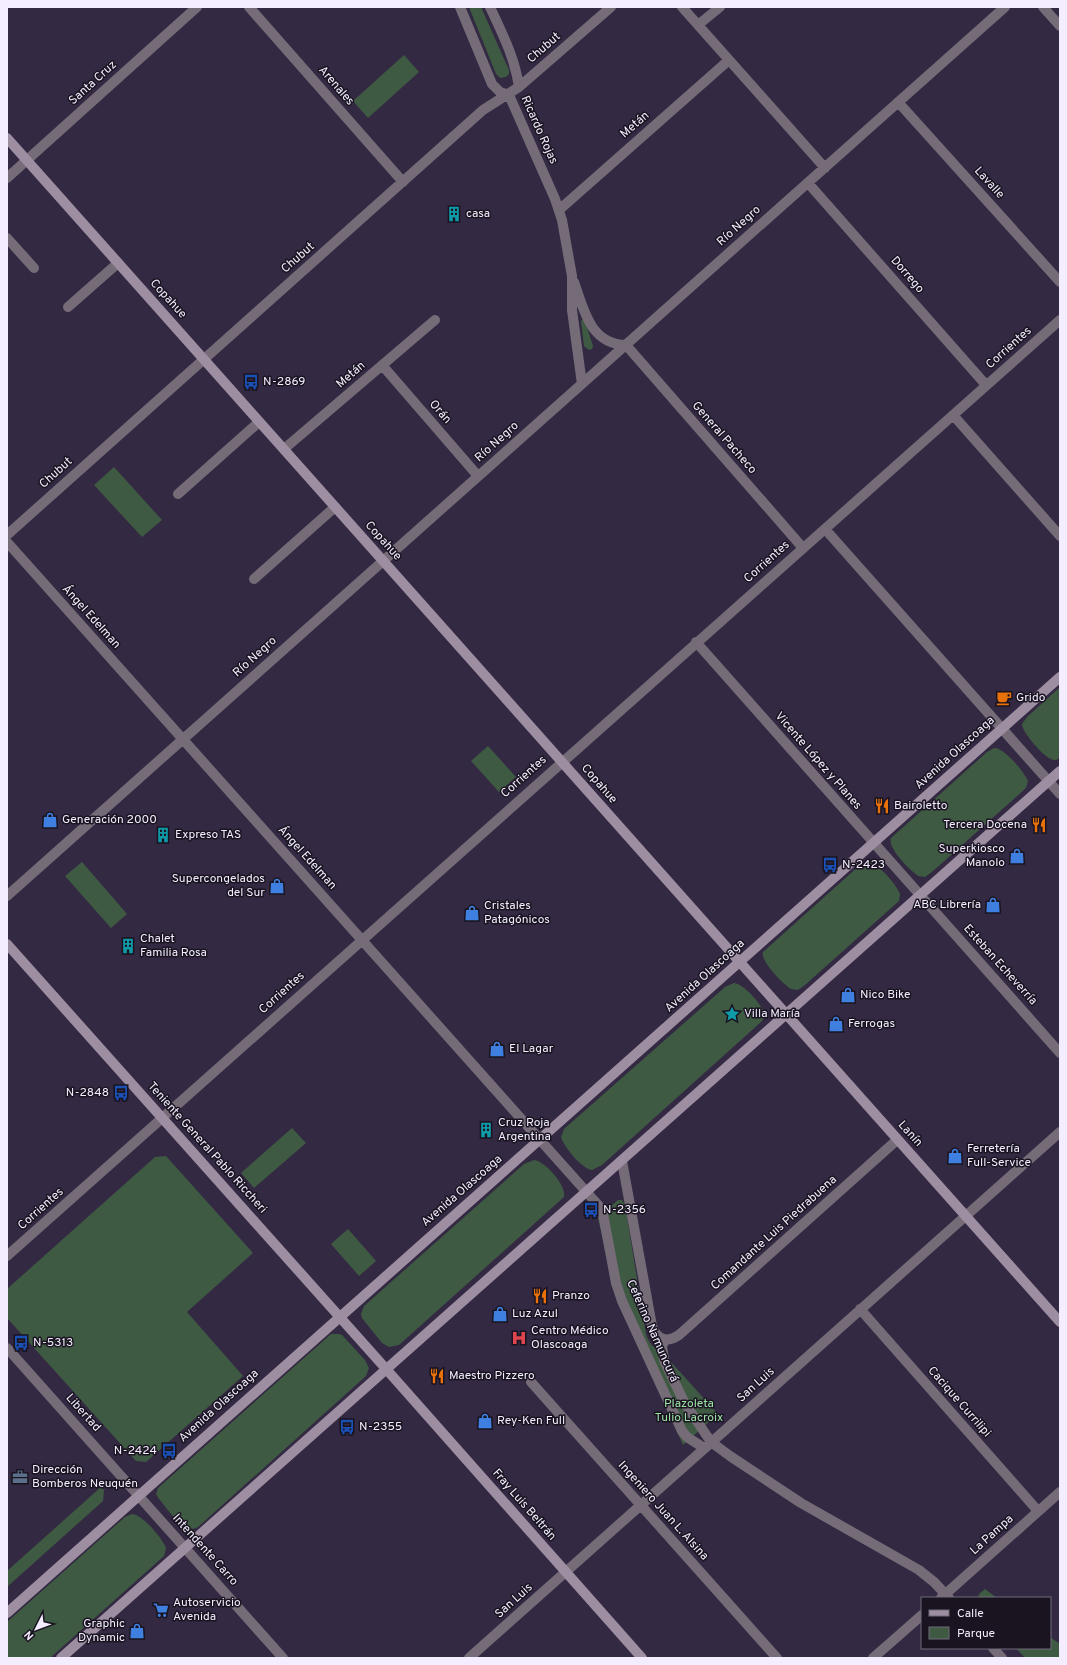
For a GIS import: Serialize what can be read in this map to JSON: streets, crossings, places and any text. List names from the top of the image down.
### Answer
{
  "streets": {
    "main road": [
      "Copahue",
      "Avenida Olascoaga",
      "Lanín",
      "Teniente General Pablo Riccheri",
      "Fray Luis Beltrán"
    ],
    "street": [
      "Chubut",
      "Santa Cruz",
      "Arenales",
      "Metán",
      "Ricardo Rojas",
      "Lavalle",
      "Río Negro",
      "Dorrego",
      "Corrientes",
      "Orán",
      "General Pacheco",
      "Ángel Edelman",
      "Vicente López y Planes",
      "Esteban Echeverría",
      "Comandante Luis Piedrabuena",
      "Ceferino Namuncurá",
      "San Luis",
      "Cacique Currilipi",
      "Libertad",
      "Ingeniero Juan L. Alsina",
      "La Pampa",
      "Intendente Carro"
    ]
  },
  "crossings": [
    ["Chubut", "Arenales"],
    ["Chubut", "Ricardo Rojas"],
    ["Chubut", "Copahue"],
    ["Santa Cruz", "Copahue"],
    ["Metán", "Ricardo Rojas"],
    ["Metán", "Copahue"],
    ["Metán", "Orán"],
    ["Ricardo Rojas", "Río Negro"],
    ["Ricardo Rojas", "General Pacheco"],
    ["Lavalle", "Río Negro"],
    ["Río Negro", "Dorrego"],
    ["Río Negro", "Copahue"],
    ["Río Negro", "Orán"],
    ["Río Negro", "General Pacheco"],
    ["Río Negro", "Ángel Edelman"],
    ["Dorrego", "Corrientes"],
    ["Copahue", "Corrientes"],
    ["Copahue", "Avenida Olascoaga"],
    ["Copahue", "Lanín"],
    ["Corrientes", "General Pacheco"],
    ["Corrientes", "Ángel Edelman"],
    ["Corrientes", "Vicente López y Planes"],
    ["Corrientes", "Teniente General Pablo Riccheri"],
    ["Ángel Edelman", "Avenida Olascoaga"],
    ["Ángel Edelman", "Ceferino Namuncurá"],
    ["Avenida Olascoaga", "Vicente López y Planes"],
    ["Avenida Olascoaga", "Lanín"],
    ["Avenida Olascoaga", "Teniente General Pablo Riccheri"],
    ["Avenida Olascoaga", "Libertad"],
    ["Avenida Olascoaga", "Intendente Carro"],
    ["Vicente López y Planes", "Esteban Echeverría"],
    ["Lanín", "Comandante Luis Piedrabuena"],
    ["Lanín", "San Luis"],
    ["Teniente General Pablo Riccheri", "Fray Luis Beltrán"],
    ["Comandante Luis Piedrabuena", "Ceferino Namuncurá"],
    ["Ceferino Namuncurá", "San Luis"],
    ["Ceferino Namuncurá", "La Pampa"],
    ["San Luis", "Cacique Currilipi"],
    ["San Luis", "Fray Luis Beltrán"],
    ["San Luis", "Ingeniero Juan L. Alsina"],
    ["Cacique Currilipi", "La Pampa"],
    ["Libertad", "Intendente Carro"]
  ],
  "parks": ["Plazoleta Tulio Lacroix"],
  "places": {
    "building": [
      "casa",
      "Expreso TAS",
      "Chalet Familia Rosa",
      "Cruz Roja Argentina"
    ],
    "bus stop": [
      "N-2869",
      "N-2423",
      "N-2848",
      "N-2356",
      "N-5313",
      "N-2355",
      "N-2424"
    ],
    "cafe": ["Grido"],
    "restaurant": [
      "Bairoletto",
      "Tercera Docena",
      "Pranzo",
      "Maestro Pizzero"
    ],
    "shop": [
      "Generación 2000",
      "Superkiosco Manolo",
      "Supercongelados del Sur",
      "ABC Librería",
      "Cristales Patagónicos",
      "Nico Bike",
      "Ferrogas",
      "El Lagar",
      "Ferretería Full-Service",
      "Luz Azul",
      "Rey-Ken Full",
      "Graphic Dynamic"
    ],
    "place": ["Villa María"],
    "hospital": ["Centro Médico Olascoaga"],
    "office": ["Dirección Bomberos Neuquén"],
    "supermarket": ["Autoservicio Avenida"]
  },
  "legend": ["Calle", "Parque"],
  "north": "bottom left"
}
